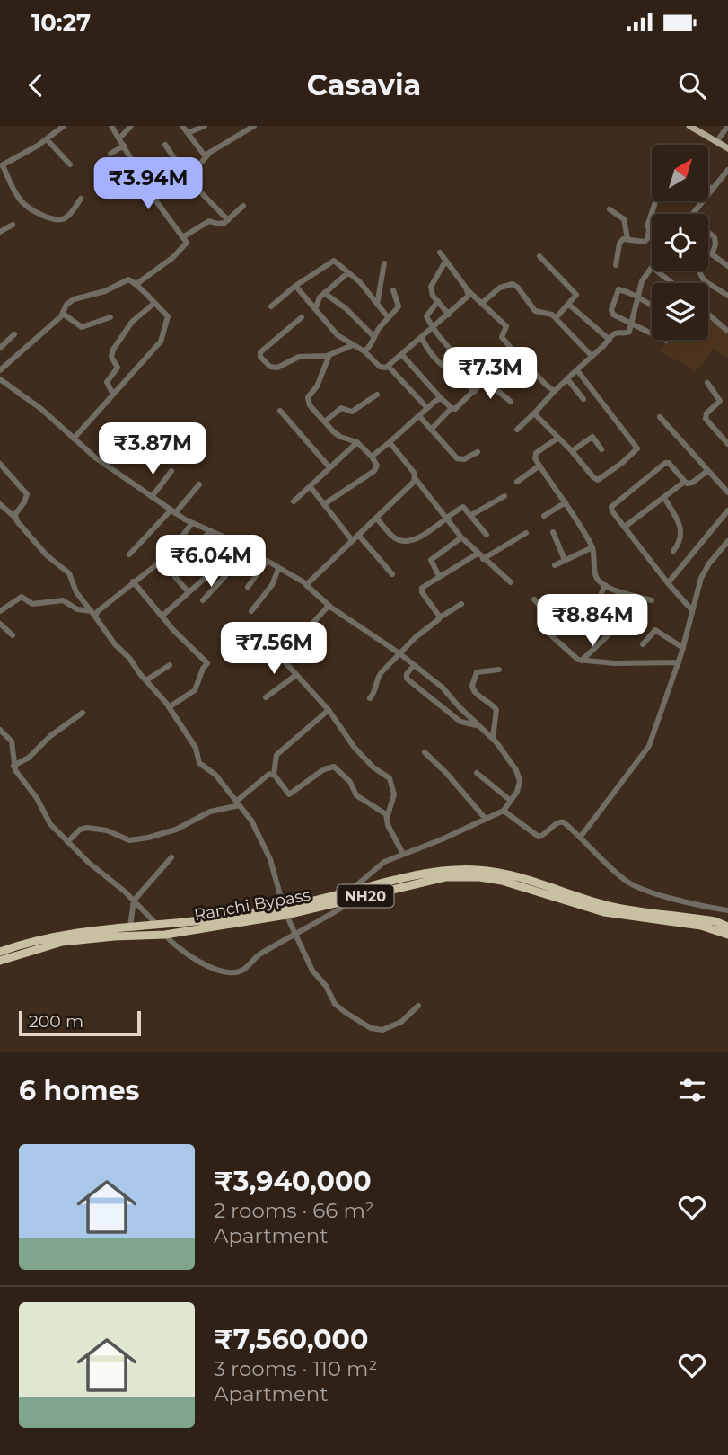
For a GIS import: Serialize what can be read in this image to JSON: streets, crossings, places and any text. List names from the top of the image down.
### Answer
{
  "streets": {
    "highway": ["NH20", "Ranchi Bypass"]
  },
  "scale_bar": "200 m",
  "north": "top right",
  "page": {
    "status": "10:27",
    "header": "Casavia",
    "price": [
      "₹3.94M",
      "₹7.3M",
      "₹3.87M",
      "₹6.04M",
      "₹8.84M",
      "₹7.56M"
    ],
    "scale": "200 m",
    "heading": "6 homes",
    "list": [
      {
        "name": "₹3,940,000",
        "note": "2 rooms · 66 m² · Apartment"
      },
      {
        "name": "₹7,560,000",
        "note": "3 rooms · 110 m² · Apartment"
      }
    ]
  }
}
